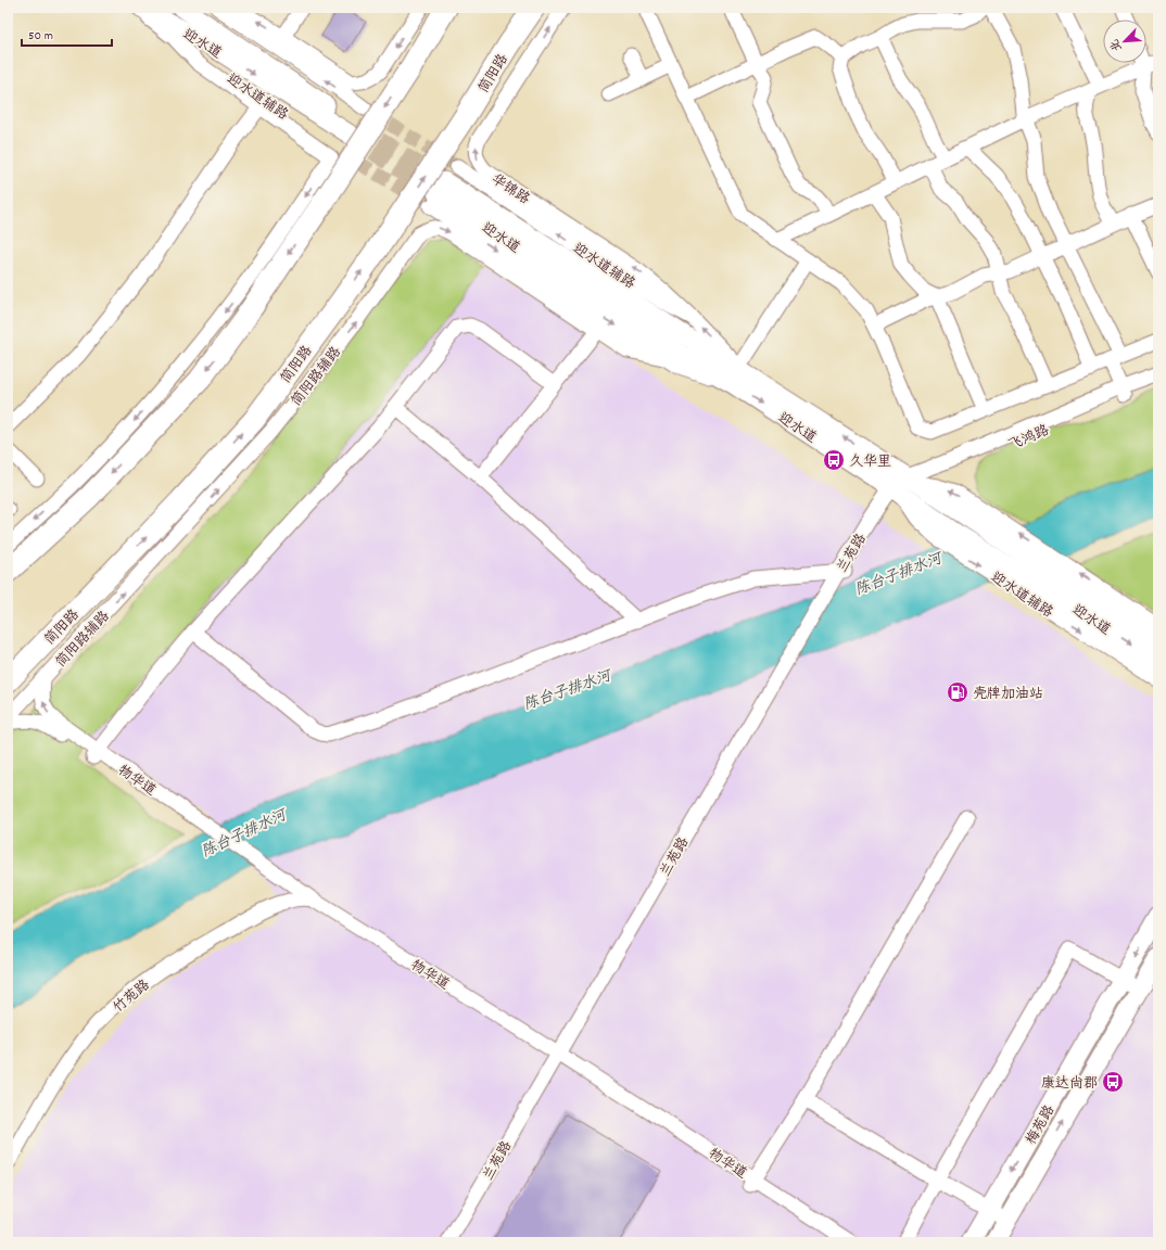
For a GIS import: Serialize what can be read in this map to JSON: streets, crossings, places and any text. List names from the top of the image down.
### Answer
{
  "streets": {
    "highway": ["简阳路"],
    "main road": ["迎水道", "梅苑路"],
    "street": [
      "迎水道辅路",
      "华锦路",
      "简阳路辅路",
      "飞鸿路",
      "兰苑路",
      "物华道",
      "竹苑路"
    ]
  },
  "crossings": [
    ["迎水道", "迎水道辅路"],
    ["迎水道", "飞鸿路"],
    ["迎水道", "兰苑路"],
    ["迎水道辅路", "华锦路"],
    ["简阳路辅路", "物华道"],
    ["飞鸿路", "兰苑路"],
    ["兰苑路", "物华道"],
    ["物华道", "竹苑路"]
  ],
  "water": ["陈台子排水河"],
  "places": {
    "bus stop": ["久华里", "康达尚郡"],
    "fuel station": ["壳牌加油站"]
  },
  "scale_bar": "50 m",
  "north": "bottom left"
}
